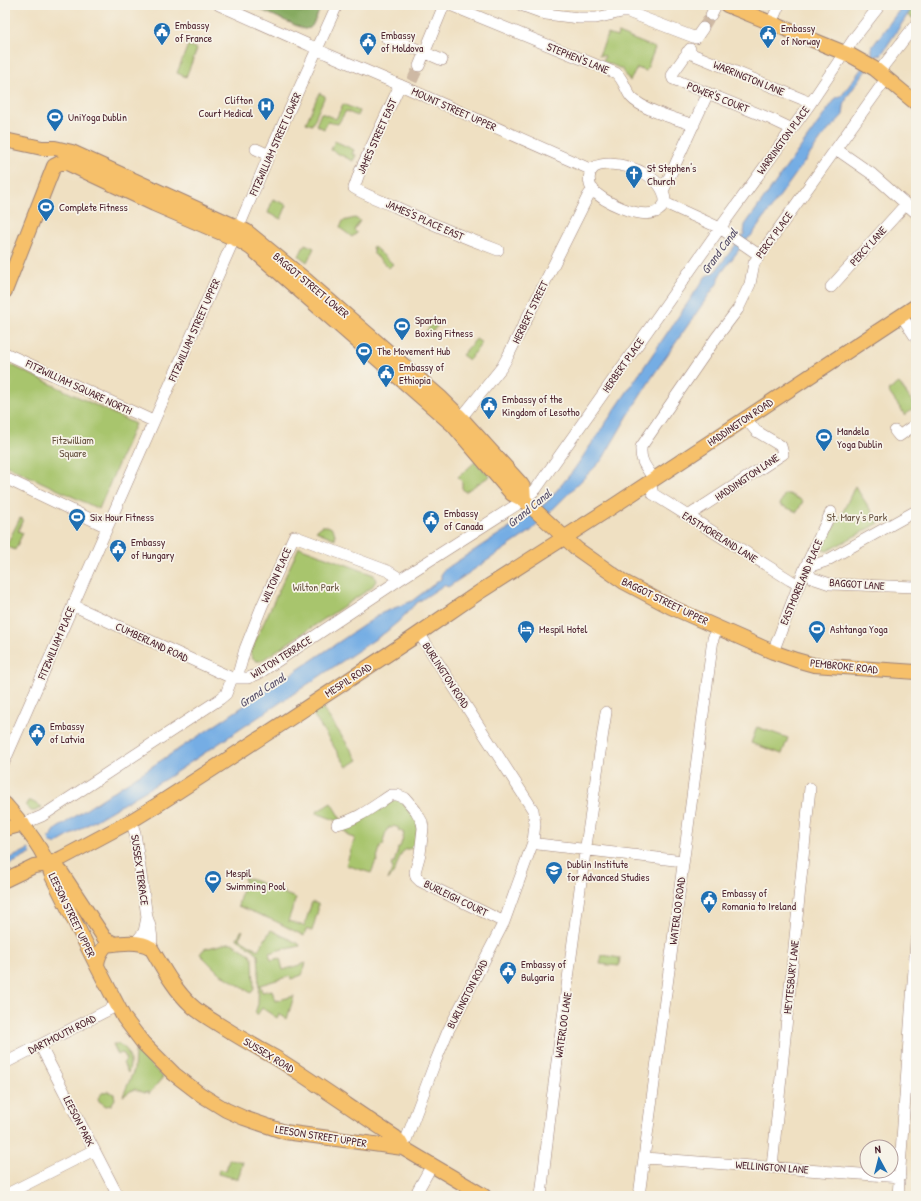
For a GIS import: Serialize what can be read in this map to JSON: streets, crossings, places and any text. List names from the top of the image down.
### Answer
{
  "streets": {
    "main road": [
      "BAGGOT STREET LOWER",
      "HADDINGTON ROAD",
      "BAGGOT STREET UPPER",
      "PEMBROKE ROAD",
      "MESPIL ROAD",
      "SUSSEX TERRACE",
      "LEESON STREET UPPER",
      "SUSSEX ROAD"
    ],
    "street": [
      "STEPHEN'S LANE",
      "WARRINGTON LANE",
      "POWER'S COURT",
      "MOUNT STREET UPPER",
      "JAMES STREET EAST",
      "WARRINGTON PLACE",
      "FITZWILLIAM STREET LOWER",
      "JAMES'S PLACE EAST",
      "PERCY PLACE",
      "PERCY LANE",
      "HERBERT STREET",
      "FITZWILLIAM STREET UPPER",
      "HERBERT PLACE",
      "FITZWILLIAM SQUARE NORTH",
      "HADDINGTON LANE",
      "EASTMORELAND LANE",
      "WILTON PLACE",
      "EASTMORELAND PLACE",
      "BAGGOT LANE",
      "CUMBERLAND ROAD",
      "FITZWILLIAM PLACE",
      "WILTON TERRACE",
      "BURLINGTON ROAD",
      "BURLEIGH COURT",
      "WATERLOO ROAD",
      "HEYTESBURY LANE",
      "WATERLOO LANE",
      "DARTMOUTH ROAD",
      "LEESON PARK",
      "WELLINGTON LANE"
    ]
  },
  "crossings": [
    ["WARRINGTON LANE", "POWER'S COURT"],
    ["WARRINGTON LANE", "WARRINGTON PLACE"],
    ["POWER'S COURT", "WARRINGTON PLACE"],
    ["MOUNT STREET UPPER", "JAMES STREET EAST"],
    ["MOUNT STREET UPPER", "FITZWILLIAM STREET LOWER"],
    ["JAMES STREET EAST", "JAMES'S PLACE EAST"],
    ["WARRINGTON PLACE", "HERBERT PLACE"],
    ["FITZWILLIAM STREET LOWER", "BAGGOT STREET LOWER"],
    ["FITZWILLIAM STREET LOWER", "FITZWILLIAM STREET UPPER"],
    ["PERCY PLACE", "HADDINGTON ROAD"],
    ["PERCY PLACE", "EASTMORELAND LANE"],
    ["BAGGOT STREET LOWER", "HERBERT STREET"],
    ["BAGGOT STREET LOWER", "FITZWILLIAM STREET UPPER"],
    ["BAGGOT STREET LOWER", "HERBERT PLACE"],
    ["BAGGOT STREET LOWER", "HADDINGTON ROAD"],
    ["BAGGOT STREET LOWER", "BAGGOT STREET UPPER"],
    ["BAGGOT STREET LOWER", "WILTON TERRACE"],
    ["BAGGOT STREET LOWER", "MESPIL ROAD"],
    ["FITZWILLIAM STREET UPPER", "FITZWILLIAM SQUARE NORTH"],
    ["FITZWILLIAM STREET UPPER", "FITZWILLIAM PLACE"],
    ["HERBERT PLACE", "WILTON TERRACE"],
    ["HADDINGTON ROAD", "HADDINGTON LANE"],
    ["HADDINGTON ROAD", "EASTMORELAND LANE"],
    ["HADDINGTON ROAD", "BAGGOT STREET UPPER"],
    ["HADDINGTON ROAD", "MESPIL ROAD"],
    ["HADDINGTON LANE", "EASTMORELAND LANE"],
    ["EASTMORELAND LANE", "EASTMORELAND PLACE"],
    ["WILTON PLACE", "CUMBERLAND ROAD"],
    ["WILTON PLACE", "WILTON TERRACE"],
    ["EASTMORELAND PLACE", "BAGGOT LANE"],
    ["EASTMORELAND PLACE", "BAGGOT STREET UPPER"],
    ["EASTMORELAND PLACE", "PEMBROKE ROAD"],
    ["BAGGOT STREET UPPER", "PEMBROKE ROAD"],
    ["BAGGOT STREET UPPER", "MESPIL ROAD"],
    ["BAGGOT STREET UPPER", "WATERLOO ROAD"],
    ["CUMBERLAND ROAD", "FITZWILLIAM PLACE"],
    ["CUMBERLAND ROAD", "WILTON TERRACE"],
    ["BURLINGTON ROAD", "MESPIL ROAD"],
    ["BURLINGTON ROAD", "BURLEIGH COURT"],
    ["BURLINGTON ROAD", "LEESON STREET UPPER"],
    ["BURLINGTON ROAD", "SUSSEX ROAD"],
    ["MESPIL ROAD", "SUSSEX TERRACE"],
    ["SUSSEX TERRACE", "LEESON STREET UPPER"],
    ["SUSSEX TERRACE", "SUSSEX ROAD"],
    ["WATERLOO ROAD", "WELLINGTON LANE"],
    ["LEESON STREET UPPER", "DARTMOUTH ROAD"],
    ["LEESON STREET UPPER", "SUSSEX ROAD"],
    ["HEYTESBURY LANE", "WELLINGTON LANE"],
    ["DARTMOUTH ROAD", "LEESON PARK"]
  ],
  "water": ["Grand Canal"],
  "parks": ["Fitzwilliam Square", "St. Mary's Park", "Wilton Park"],
  "places": {
    "public building": [
      "Embassy of France",
      "Embassy of Norway",
      "Embassy of Moldova",
      "Embassy of Ethiopia",
      "Embassy of the Kingdom of Lesotho",
      "Embassy of Canada",
      "Embassy of Hungary",
      "Embassy of Latvia",
      "Embassy of Romania to Ireland",
      "Embassy of Bulgaria"
    ],
    "hospital": ["Clifton Court Medical"],
    "sports": [
      "UniYoga Dublin",
      "Complete Fitness",
      "Spartan Boxing Fitness",
      "The Movement Hub",
      "Mandela Yoga Dublin",
      "Six Hour Fitness",
      "Ashtanga Yoga",
      "Mespil Swimming Pool"
    ],
    "church": ["St Stephen's Church"],
    "hotel": ["Mespil Hotel"],
    "school or university": ["Dublin Institute for Advanced Studies"]
  },
  "north": "top"
}
